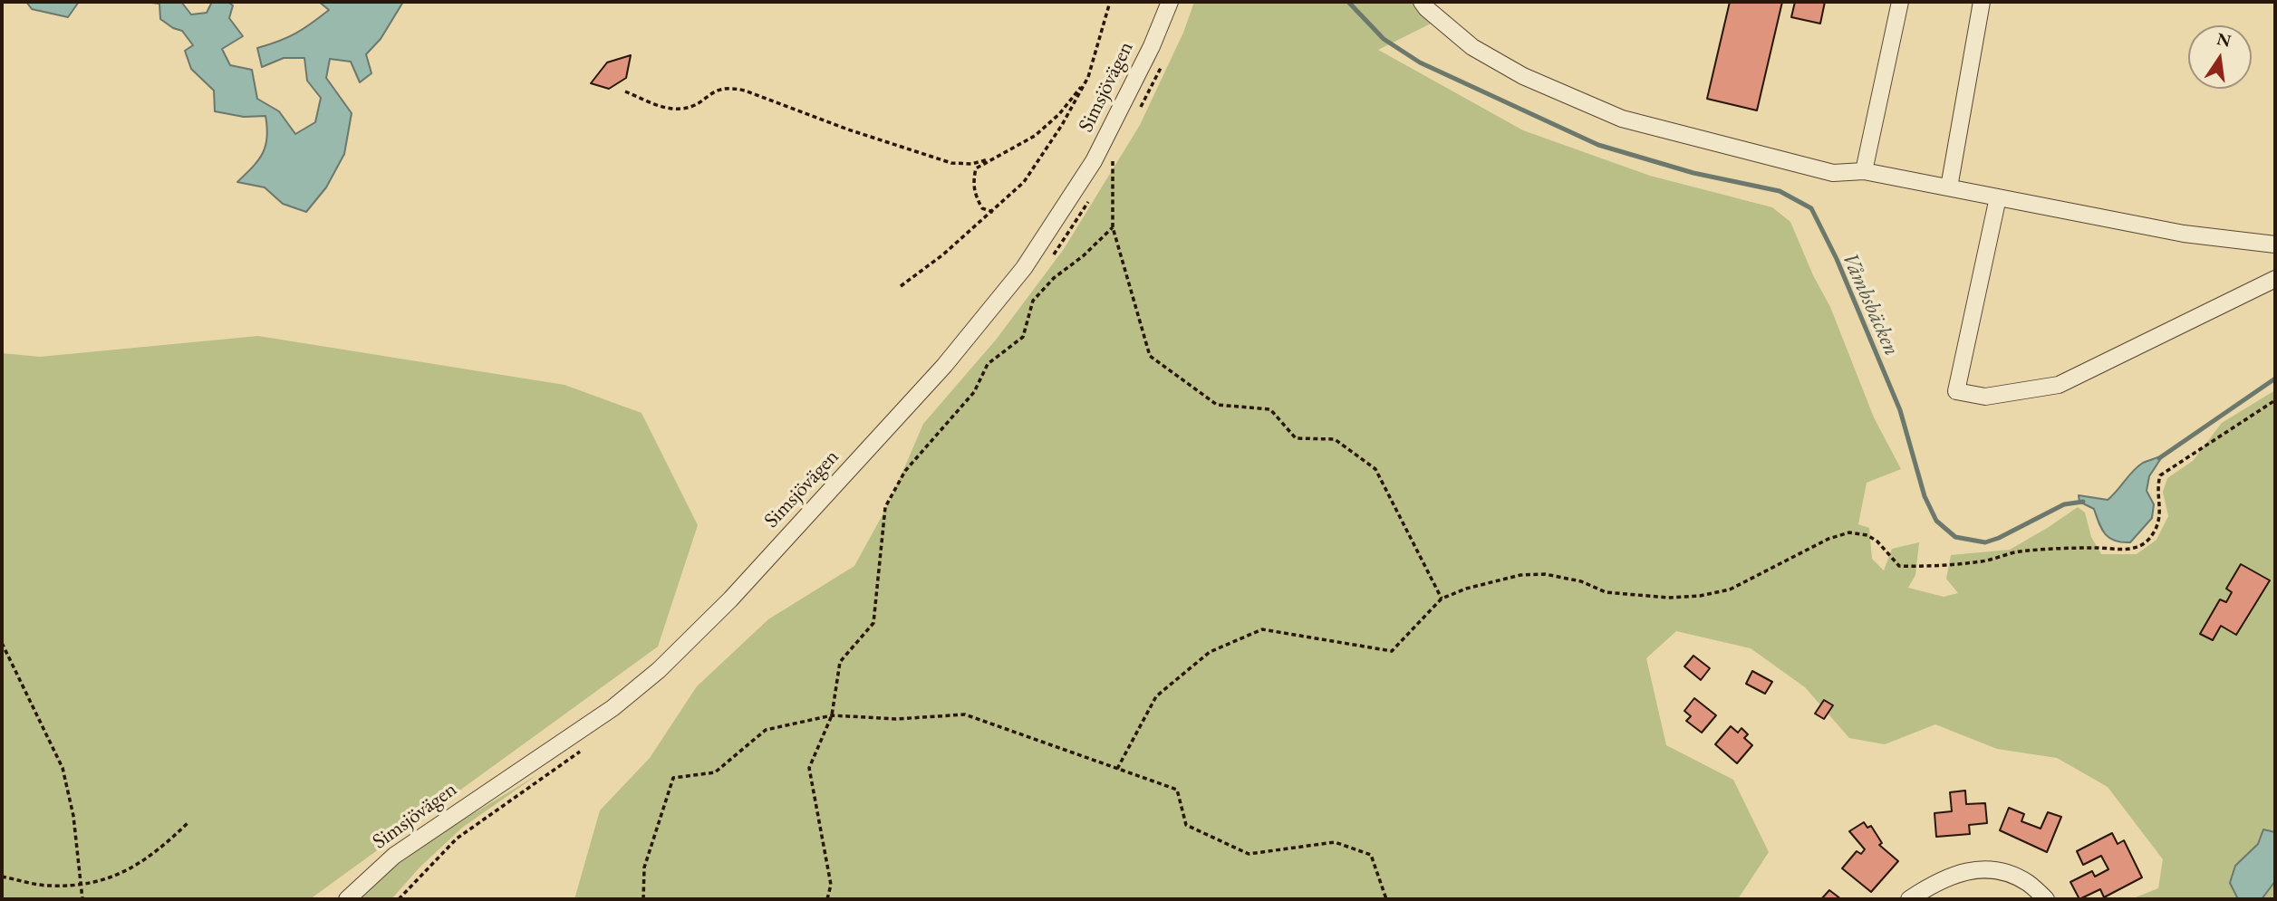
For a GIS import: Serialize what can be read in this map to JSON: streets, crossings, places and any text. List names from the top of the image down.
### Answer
{
  "streets": {
    "street": ["Simsjövägen"]
  },
  "water": ["Våmbsbäcken"],
  "north": "top"
}
